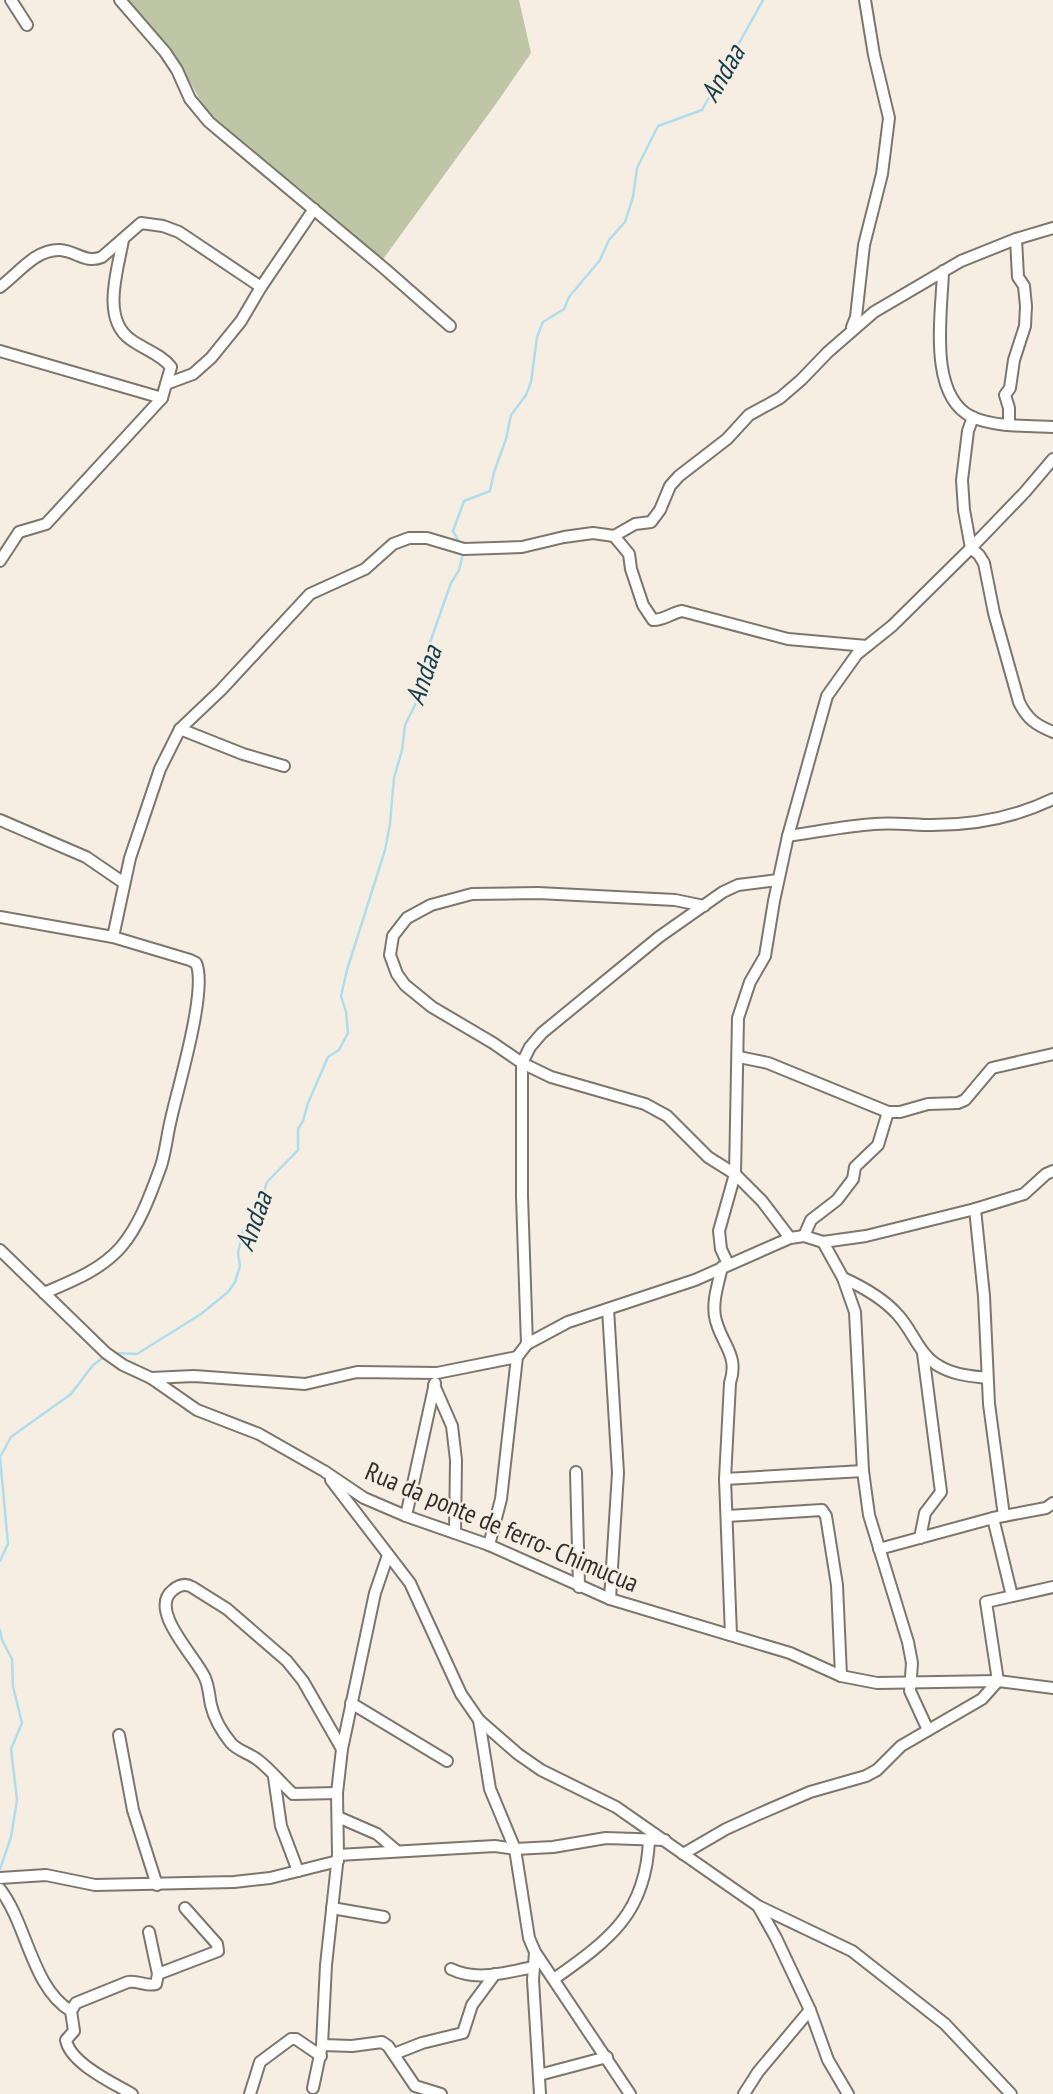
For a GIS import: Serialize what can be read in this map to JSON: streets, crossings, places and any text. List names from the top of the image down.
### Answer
{
  "streets": {
    "street": ["Rua da ponte de ferro- Chimucua"]
  },
  "water": ["Andaa"]
}
